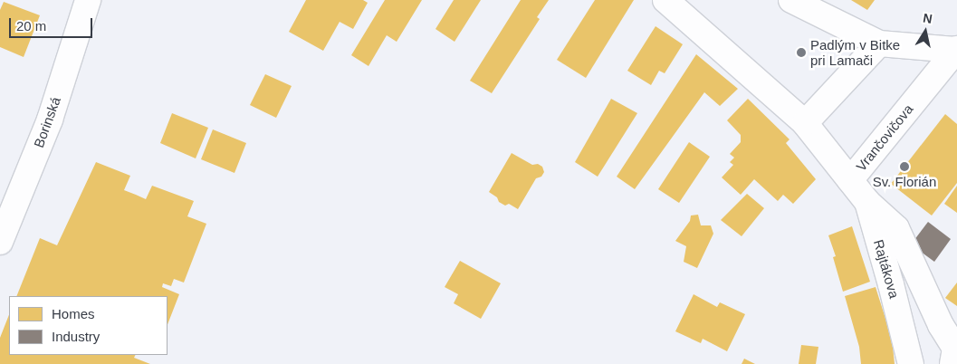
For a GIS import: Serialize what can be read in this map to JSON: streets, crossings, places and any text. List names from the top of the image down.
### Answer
{
  "streets": {
    "street": ["Borinská", "Vrančovičova", "Rajtákova"]
  },
  "crossings": [
    ["Vrančovičova", "Rajtákova"]
  ],
  "places": ["Padlým v Bitke pri Lamači", "Sv. Florián"],
  "legend": ["Homes", "Industry"],
  "scale_bar": "20 m",
  "north": "top"
}
